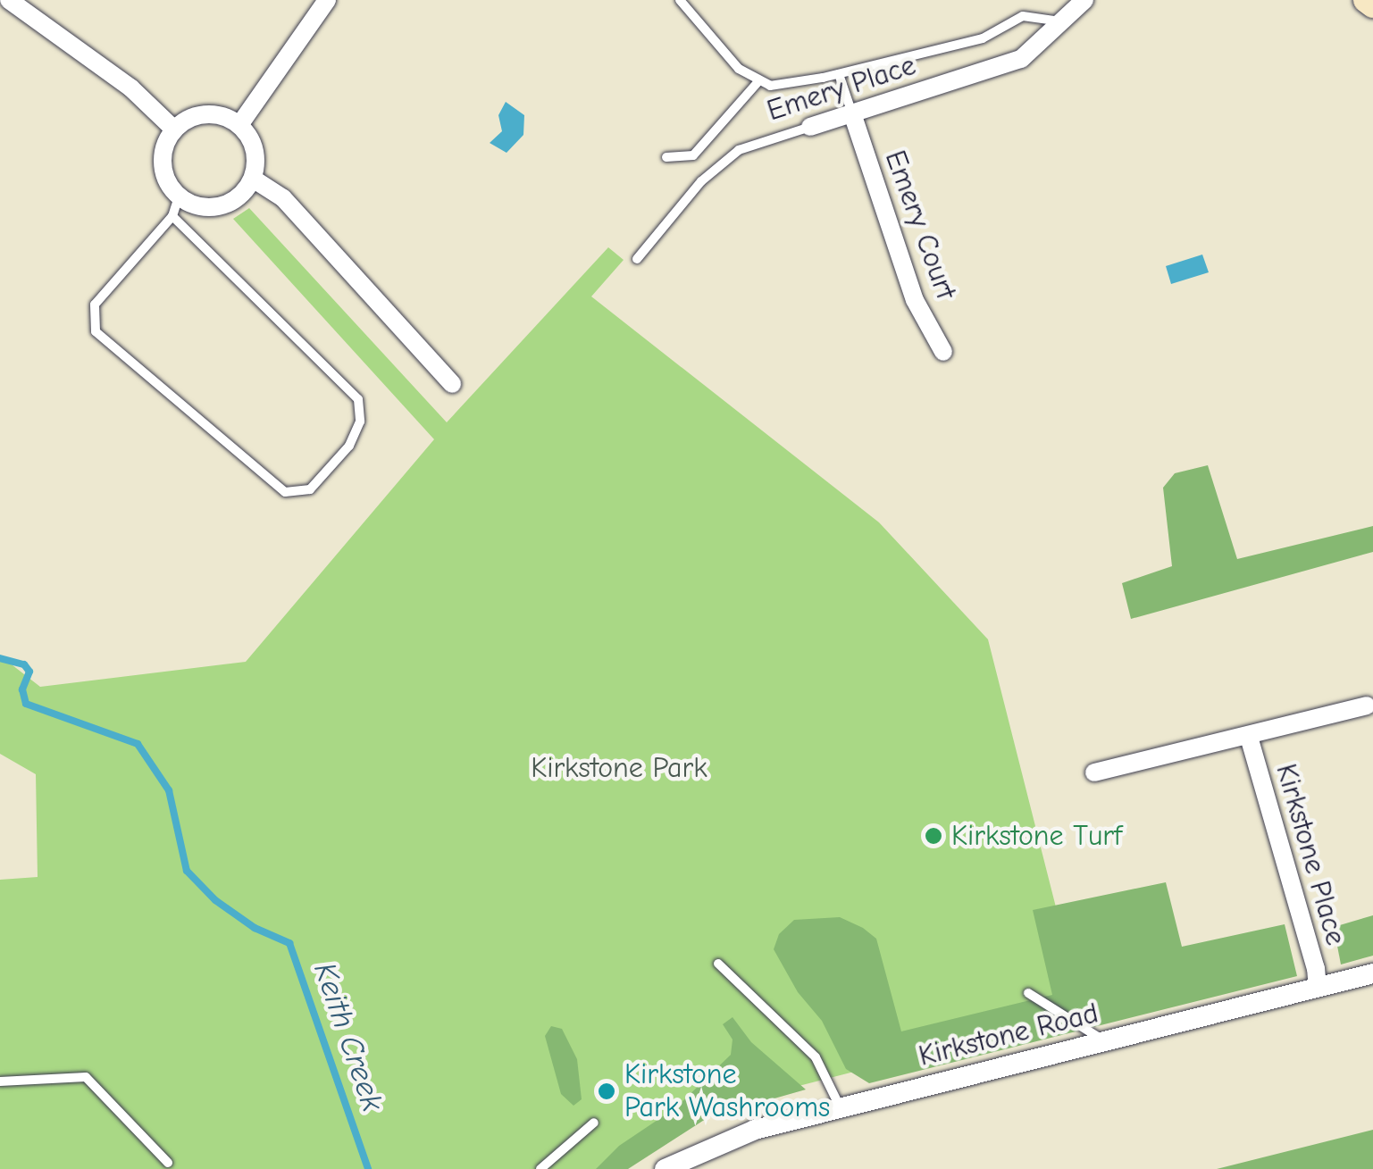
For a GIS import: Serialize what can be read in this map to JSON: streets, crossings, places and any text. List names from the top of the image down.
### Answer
{
  "streets": {
    "street": [
      "Emery Place",
      "Emery Court",
      "Kirkstone Place",
      "Kirkstone Road"
    ]
  },
  "crossings": [
    ["Emery Place", "Emery Court"],
    ["Kirkstone Place", "Kirkstone Road"]
  ],
  "water": ["Keith Creek"],
  "parks": ["Kirkstone Park"],
  "places": ["Kirkstone Turf", "Kirkstone Park Washrooms"]
}
